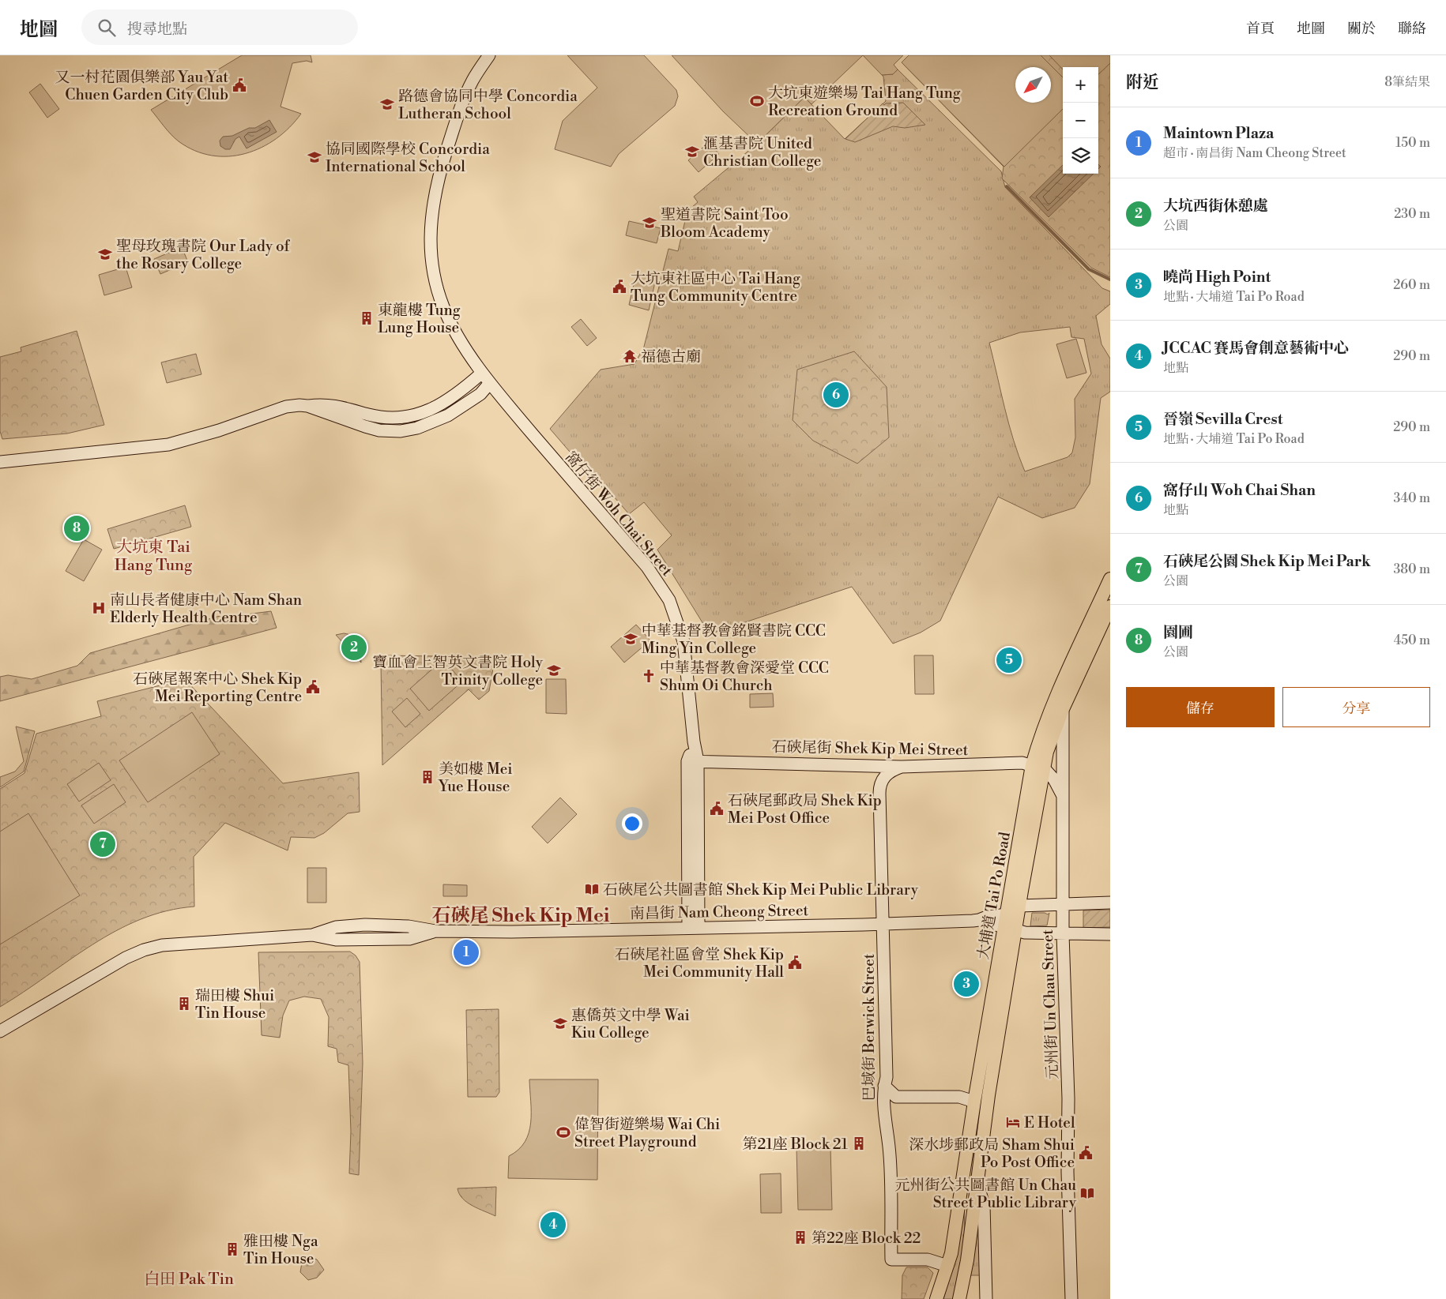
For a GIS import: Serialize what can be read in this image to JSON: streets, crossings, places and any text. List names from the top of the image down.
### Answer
{
  "streets": {
    "main road": [
      "窩仔街 Woh Chai Street",
      "石硤尾街 Shek Kip Mei Street",
      "大埔道 Tai Po Road",
      "南昌街 Nam Cheong Street",
      "元州街 Un Chau Street",
      "巴域街 Berwick Street"
    ]
  },
  "crossings": [
    ["窩仔街 Woh Chai Street", "石硤尾街 Shek Kip Mei Street"],
    ["窩仔街 Woh Chai Street", "南昌街 Nam Cheong Street"],
    ["石硤尾街 Shek Kip Mei Street", "大埔道 Tai Po Road"],
    ["石硤尾街 Shek Kip Mei Street", "巴域街 Berwick Street"],
    ["大埔道 Tai Po Road", "南昌街 Nam Cheong Street"],
    ["大埔道 Tai Po Road", "元州街 Un Chau Street"],
    ["大埔道 Tai Po Road", "巴域街 Berwick Street"],
    ["南昌街 Nam Cheong Street", "元州街 Un Chau Street"],
    ["南昌街 Nam Cheong Street", "巴域街 Berwick Street"]
  ],
  "districts": ["大坑東 Tai Hang Tung", "石硤尾 Shek Kip Mei", "白田 Pak Tin"],
  "places": {
    "public building": [
      "又一村花園俱樂部 Yau Yat Chuen Garden City Club",
      "大坑東社區中心 Tai Hang Tung Community Centre",
      "石硤尾報案中心 Shek Kip Mei Reporting Centre",
      "石硤尾郵政局 Shek Kip Mei Post Office",
      "石硤尾社區會堂 Shek Kip Mei Community Hall",
      "深水埗郵政局 Sham Shui Po Post Office"
    ],
    "sports": ["大坑東遊樂場 Tai Hang Tung Recreation Ground", "偉智街遊樂場 Wai Chi Street Playground"],
    "school or university": [
      "路德會協同中學 Concordia Lutheran School",
      "滙基書院 United Christian College",
      "協同國際學校 Concordia International School",
      "聖道書院 Saint Too Bloom Academy",
      "聖母玫瑰書院 Our Lady of the Rosary College",
      "中華基督教會銘賢書院 CCC Ming Yin College",
      "寶血會上智英文書院 Holy Trinity College",
      "惠僑英文中學 Wai Kiu College"
    ],
    "building": [
      "東龍樓 Tung Lung House",
      "美如樓 Mei Yue House",
      "瑞田樓 Shui Tin House",
      "第21座 Block 21",
      "第22座 Block 22",
      "雅田樓 Nga Tin House"
    ],
    "temple": ["福德古廟"],
    "hospital": ["南山長者健康中心 Nam Shan Elderly Health Centre"],
    "church": ["中華基督教會深愛堂 CCC Shum Oi Church"],
    "library": ["石硤尾公共圖書館 Shek Kip Mei Public Library", "元州街公共圖書館 Un Chau Street Public Library"],
    "hotel": ["E Hotel"]
  },
  "north": "bottom left",
  "page": {
    "header": "地圖",
    "search": "搜尋地點",
    "nav": [
      "首頁",
      "地圖",
      "關於",
      "聯絡"
    ],
    "heading": ["附近", "8筆結果"],
    "map_buttons": ["+", "−"],
    "list": [
      {
        "mark": "1",
        "name": "Maintown Plaza",
        "note": "超市 · 南昌街 Nam Cheong Street",
        "value": "150 m"
      },
      {
        "mark": "2",
        "name": "大坑西街休憩處",
        "note": "公園",
        "value": "230 m"
      },
      {
        "mark": "3",
        "name": "曉尚 High Point",
        "note": "地點 · 大埔道 Tai Po Road",
        "value": "260 m"
      },
      {
        "mark": "4",
        "name": "JCCAC 賽馬會創意藝術中心",
        "note": "地點",
        "value": "290 m"
      },
      {
        "mark": "5",
        "name": "晉嶺 Sevilla Crest",
        "note": "地點 · 大埔道 Tai Po Road",
        "value": "290 m"
      },
      {
        "mark": "6",
        "name": "窩仔山 Woh Chai Shan",
        "note": "地點",
        "value": "340 m"
      },
      {
        "mark": "7",
        "name": "石硤尾公園 Shek Kip Mei Park",
        "note": "公園",
        "value": "380 m"
      },
      {
        "mark": "8",
        "name": "園圃",
        "note": "公園",
        "value": "450 m"
      }
    ],
    "pins": [
      "6",
      "8",
      "2",
      "5",
      "7",
      "1",
      "3",
      "4"
    ],
    "buttons": ["儲存", "分享"]
  }
}
